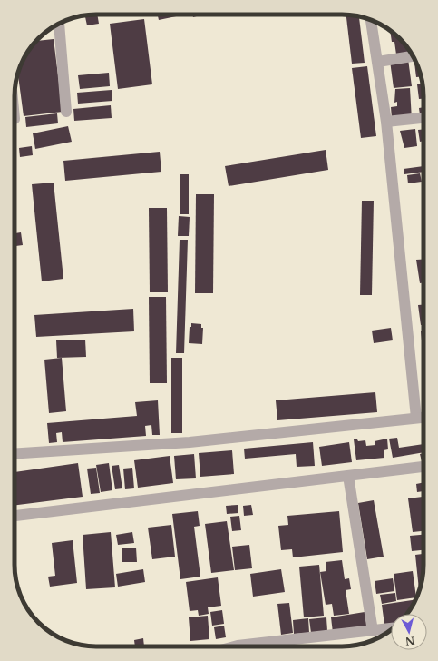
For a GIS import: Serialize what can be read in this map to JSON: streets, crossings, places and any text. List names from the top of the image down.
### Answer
{
  "north": "bottom"
}
